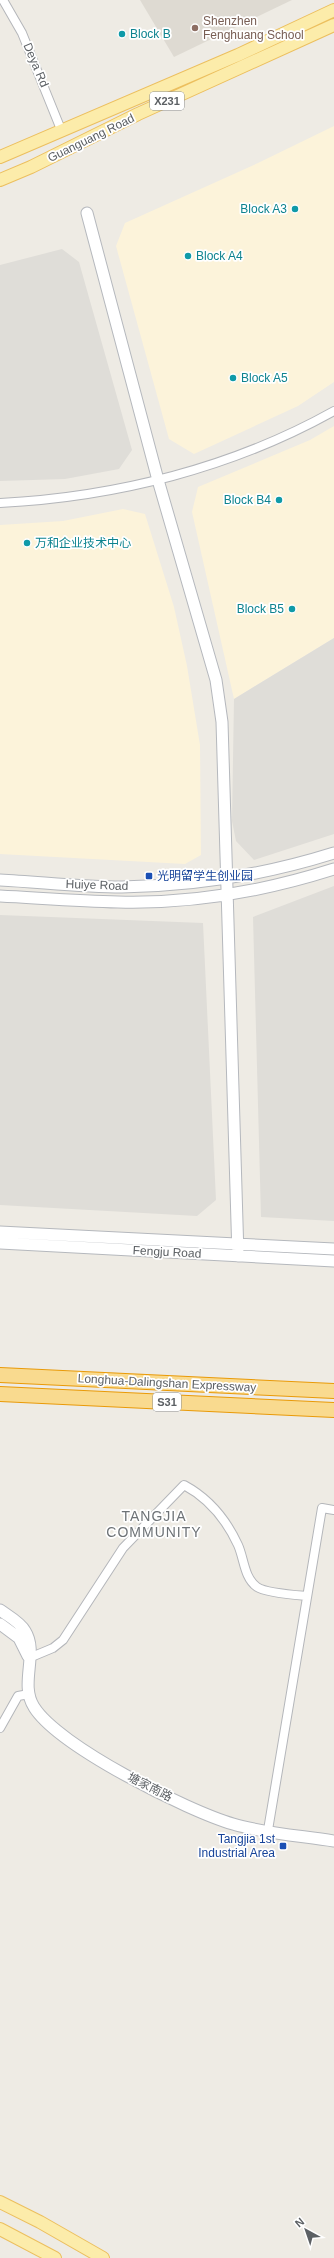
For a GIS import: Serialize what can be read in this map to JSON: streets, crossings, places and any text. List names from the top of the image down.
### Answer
{
  "streets": {
    "highway": ["Longhua-Dalingshan Expressway", "S31"],
    "main road": ["X231", "Guanguang Road"],
    "street": [
      "Deya Rd",
      "Huiye Road",
      "Fengju Road",
      "塘家南路"
    ]
  },
  "crossings": [
    ["Deya Rd", "Guanguang Road"]
  ],
  "districts": ["TANGJIA COMMUNITY"],
  "places": {
    "other": [
      "Shenzhen Fenghuang School",
      "Block B",
      "Block A3",
      "Block A4",
      "Block A5",
      "Block B4",
      "万和企业技术中心",
      "Block B5"
    ],
    "transit": ["光明留学生创业园", "Tangjia 1st Industrial Area"]
  },
  "north": "top left"
}
